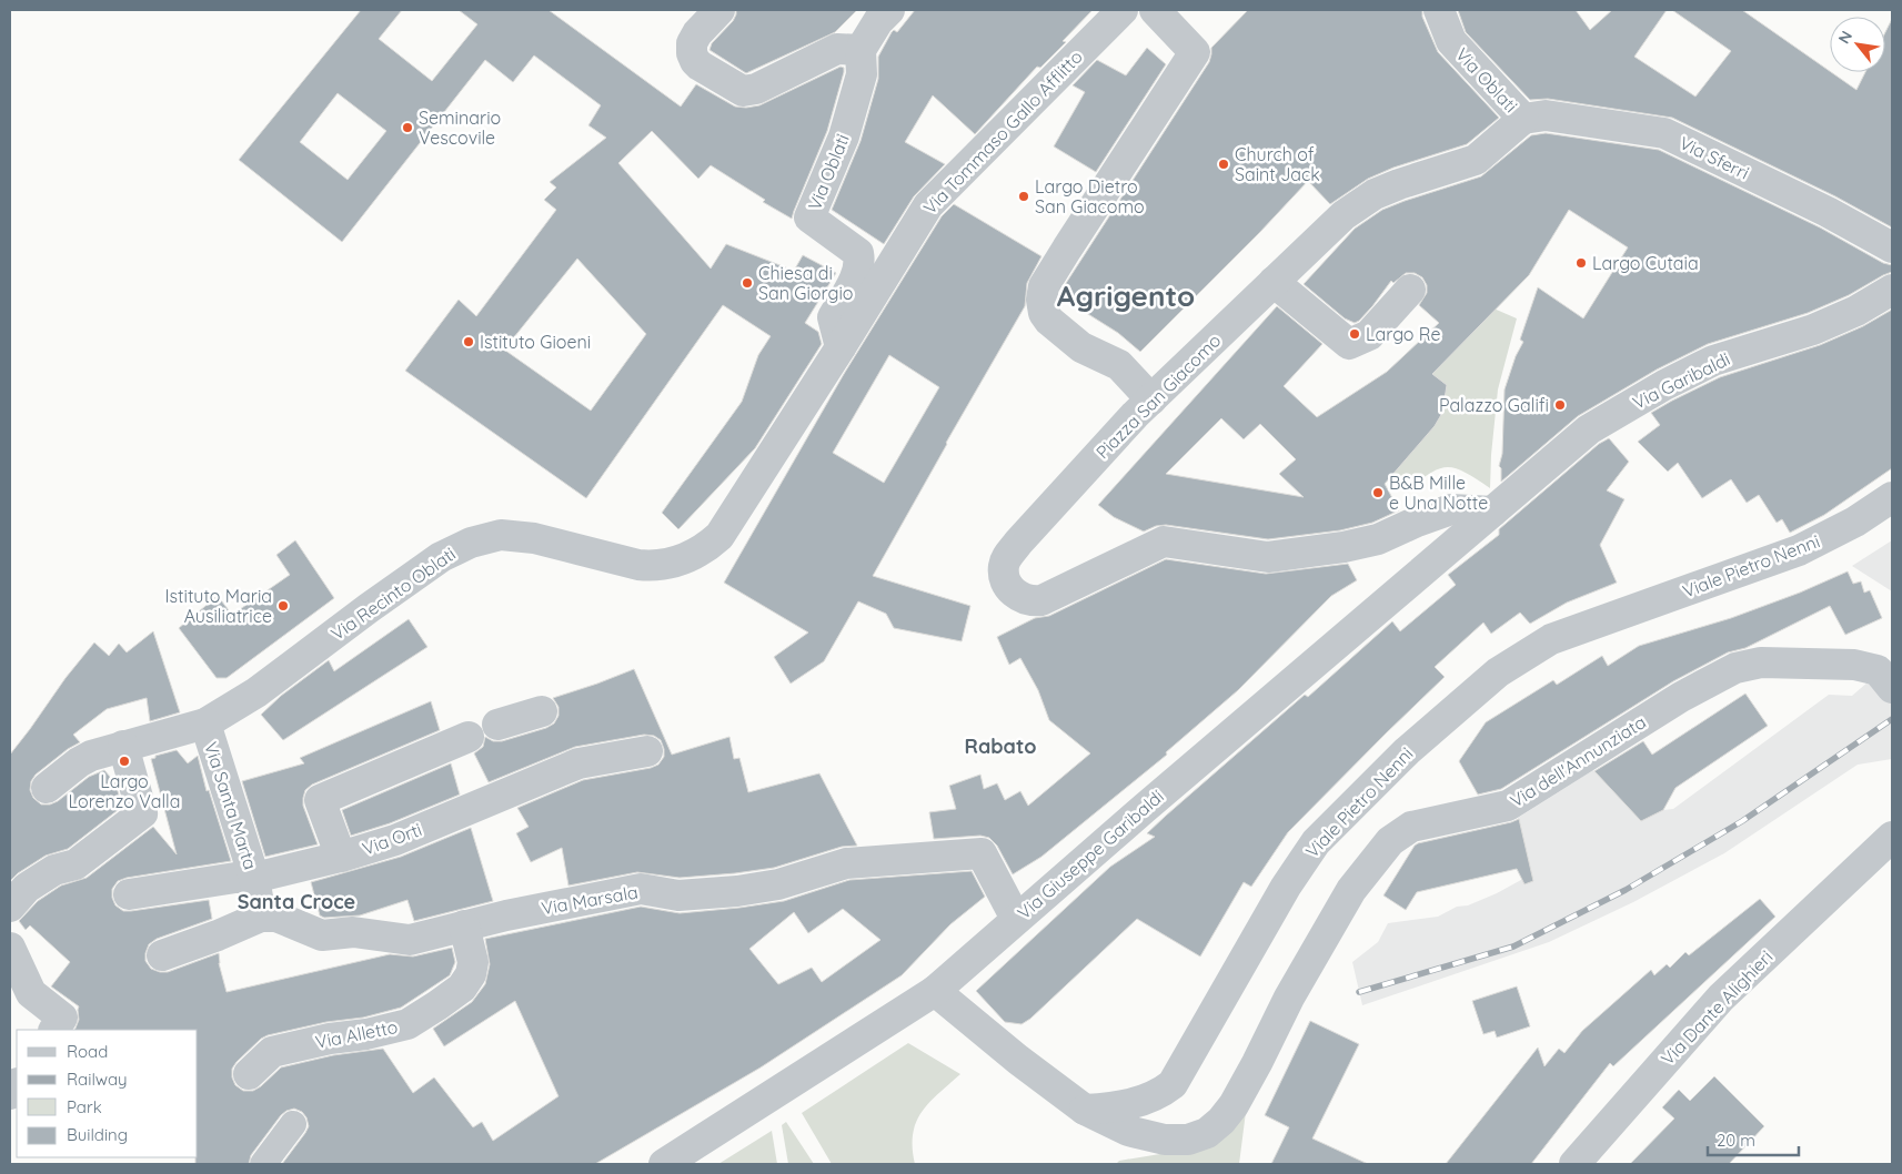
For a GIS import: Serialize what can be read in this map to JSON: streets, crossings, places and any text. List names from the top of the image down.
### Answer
{
  "streets": {
    "street": [
      "Via Oblati",
      "Via Tommaso Gallo Afflitto",
      "Via Sferri",
      "Via Garibaldi",
      "Piazza San Giacomo",
      "Viale Pietro Nenni",
      "Via Recinto Oblati",
      "Via dell'Annunziata",
      "Via Santa Marta",
      "Via Orti",
      "Via Giuseppe Garibaldi",
      "Via Marsala",
      "Via Dante Alighieri",
      "Via Alletto"
    ]
  },
  "crossings": [
    ["Via Oblati", "Via Tommaso Gallo Afflitto"],
    ["Via Oblati", "Via Sferri"],
    ["Via Oblati", "Piazza San Giacomo"],
    ["Via Oblati", "Via Recinto Oblati"],
    ["Via Tommaso Gallo Afflitto", "Via Recinto Oblati"],
    ["Via Sferri", "Piazza San Giacomo"],
    ["Via Garibaldi", "Piazza San Giacomo"],
    ["Via Garibaldi", "Via Giuseppe Garibaldi"],
    ["Piazza San Giacomo", "Via Giuseppe Garibaldi"],
    ["Viale Pietro Nenni", "Via dell'Annunziata"],
    ["Via Recinto Oblati", "Via Santa Marta"],
    ["Via Santa Marta", "Via Orti"],
    ["Via Santa Marta", "Via Marsala"],
    ["Via Giuseppe Garibaldi", "Via Marsala"],
    ["Via Marsala", "Via Alletto"]
  ],
  "districts": ["Agrigento", "Rabato", "Santa Croce"],
  "places": [
    "Seminario Vescovile",
    "Church of Saint Jack",
    "Largo Dietro San Giacomo",
    "Largo Cutaia",
    "Chiesa di San Giorgio",
    "Largo Re",
    "Istituto Gioeni",
    "Palazzo Galifi",
    "B&B Mille e Una Notte",
    "Istituto Maria Ausiliatrice",
    "Largo Lorenzo Valla"
  ],
  "legend": [
    "Road",
    "Railway",
    "Park",
    "Building"
  ],
  "scale_bar": "20 m",
  "north": "top left"
}
